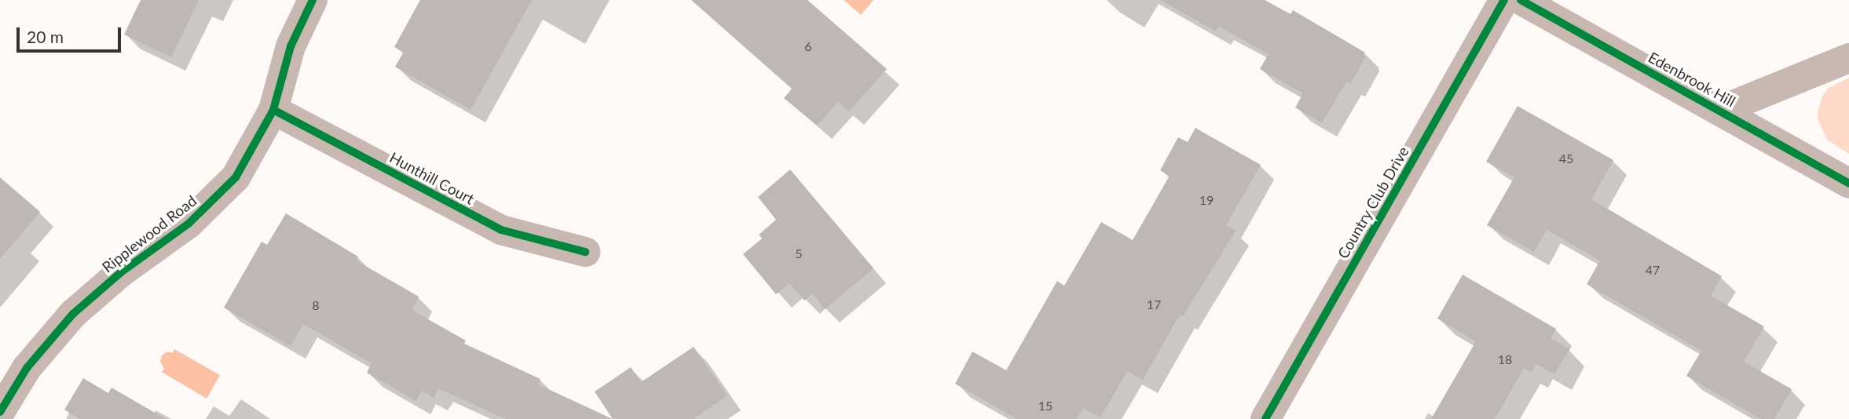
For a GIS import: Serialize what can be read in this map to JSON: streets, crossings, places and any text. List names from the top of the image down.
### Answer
{
  "streets": {
    "street": [
      "Edenbrook Hill",
      "Hunthill Court",
      "Country Club Drive",
      "Ripplewood Road"
    ]
  },
  "crossings": [
    ["Hunthill Court", "Ripplewood Road"]
  ],
  "house_numbers": [
    "6",
    "45",
    "19",
    "5",
    "47",
    "17",
    "8",
    "18",
    "15"
  ],
  "scale_bar": "20 m"
}
